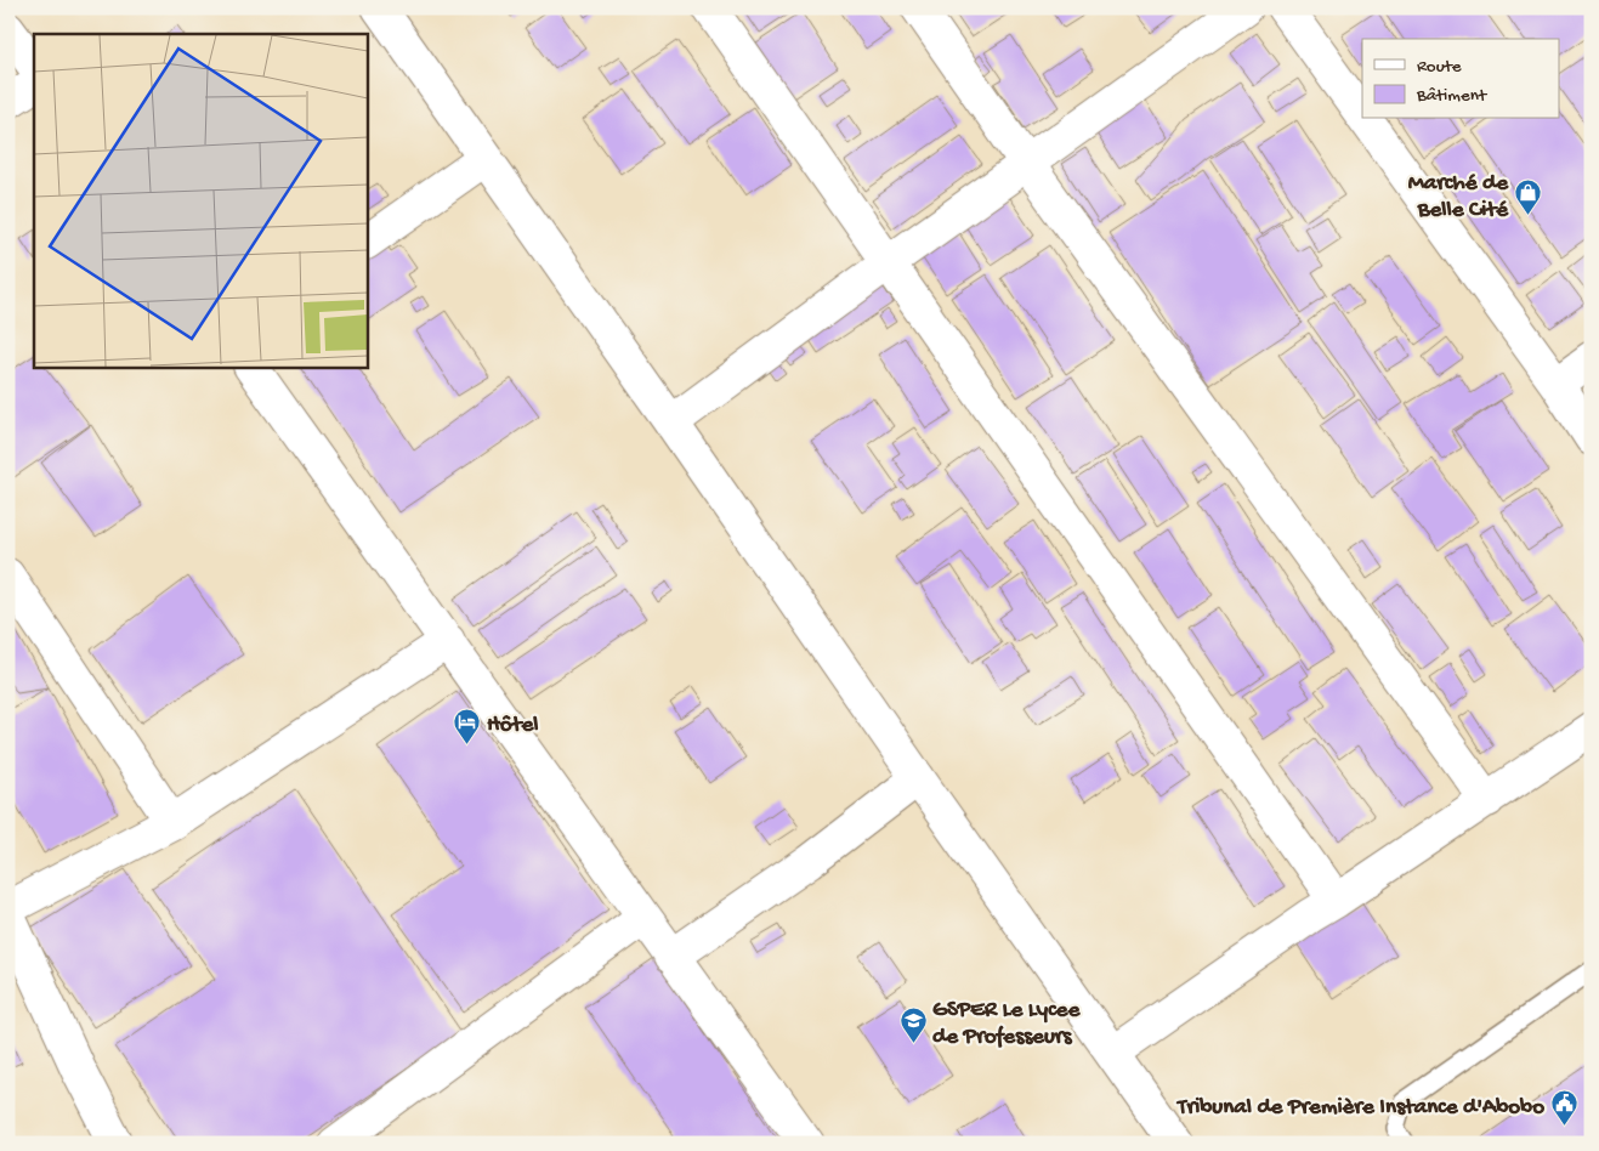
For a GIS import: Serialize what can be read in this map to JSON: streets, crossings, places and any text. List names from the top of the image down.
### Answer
{
  "places": {
    "shop": ["Marché de Belle Cité"],
    "hotel": ["Hôtel"],
    "school or university": ["GSPER Le Lycee de Professeurs"],
    "public building": ["Tribunal de Première Instance d'Abobo"]
  },
  "legend": ["Route", "Bâtiment"]
}
